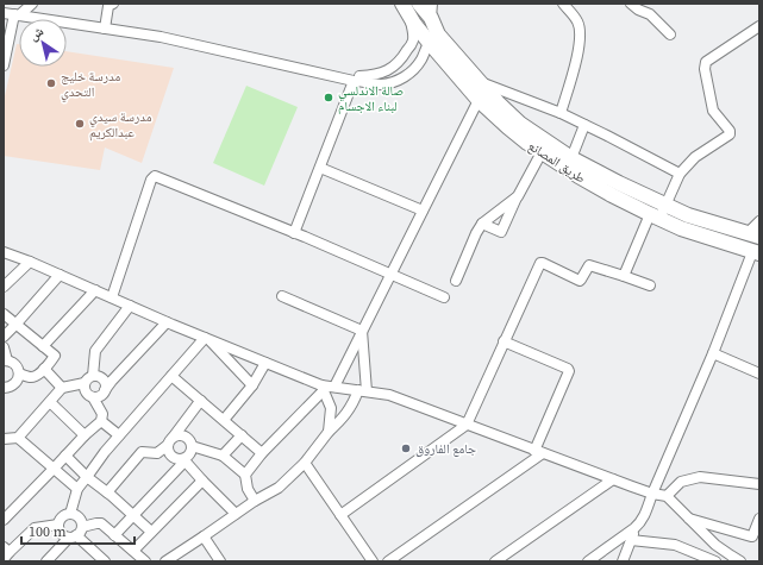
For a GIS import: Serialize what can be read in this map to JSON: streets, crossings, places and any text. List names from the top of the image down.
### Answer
{
  "streets": {
    "main road": ["طريق المصانع"]
  },
  "places": [
    "مدرسة خليج التحدي",
    "صالة الاندلسي لبناء الاجسام",
    "مدرسة سيدي عبدالكريم",
    "جامع الفاروق"
  ],
  "scale_bar": "100 m",
  "north": "top left"
}
